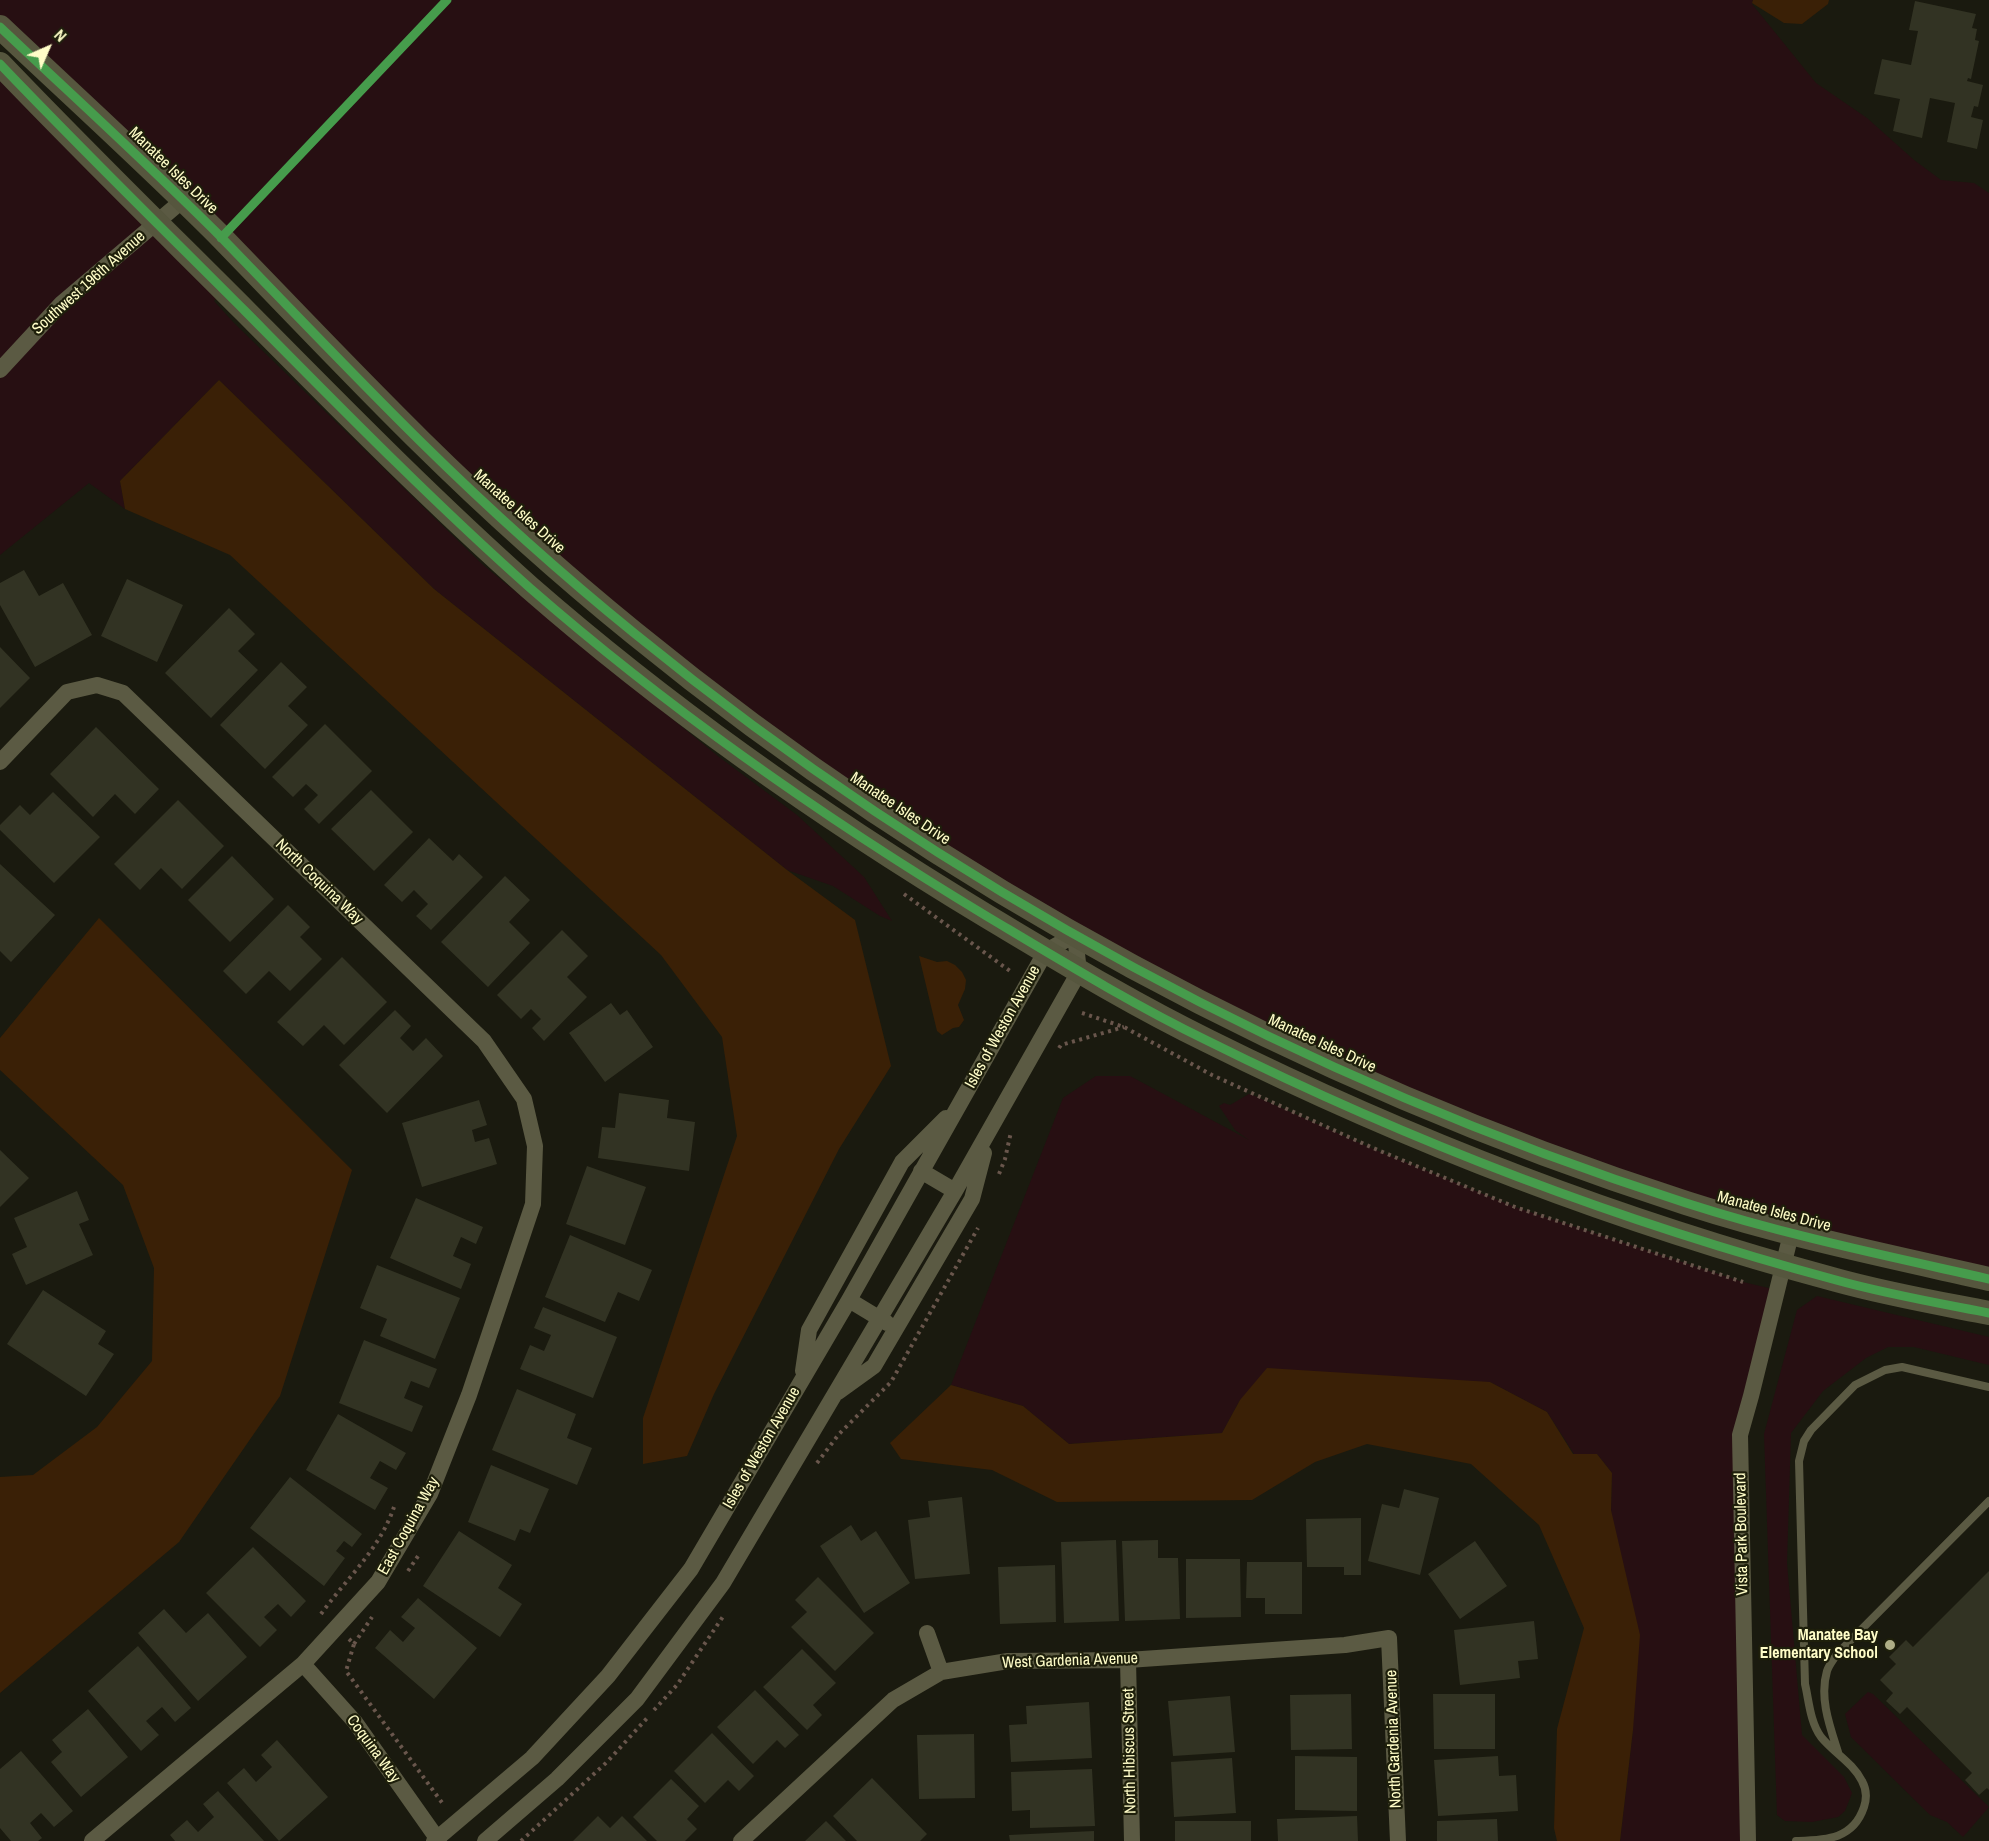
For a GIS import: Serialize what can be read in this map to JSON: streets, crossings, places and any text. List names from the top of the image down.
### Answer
{
  "streets": {
    "street": [
      "Manatee Isles Drive",
      "Southwest 196th Avenue",
      "North Coquina Way",
      "Isles of Weston Avenue",
      "East Coquina Way",
      "Vista Park Boulevard",
      "West Gardenia Avenue",
      "North Gardenia Avenue",
      "Coquina Way",
      "North Hibiscus Street"
    ]
  },
  "crossings": [
    ["Manatee Isles Drive", "Southwest 196th Avenue"],
    ["Manatee Isles Drive", "Isles of Weston Avenue"],
    ["Manatee Isles Drive", "Vista Park Boulevard"],
    ["North Coquina Way", "East Coquina Way"],
    ["Isles of Weston Avenue", "Coquina Way"],
    ["East Coquina Way", "Coquina Way"],
    ["West Gardenia Avenue", "North Gardenia Avenue"],
    ["West Gardenia Avenue", "North Hibiscus Street"]
  ],
  "places": ["Manatee Bay Elementary School"],
  "north": "top right"
}
